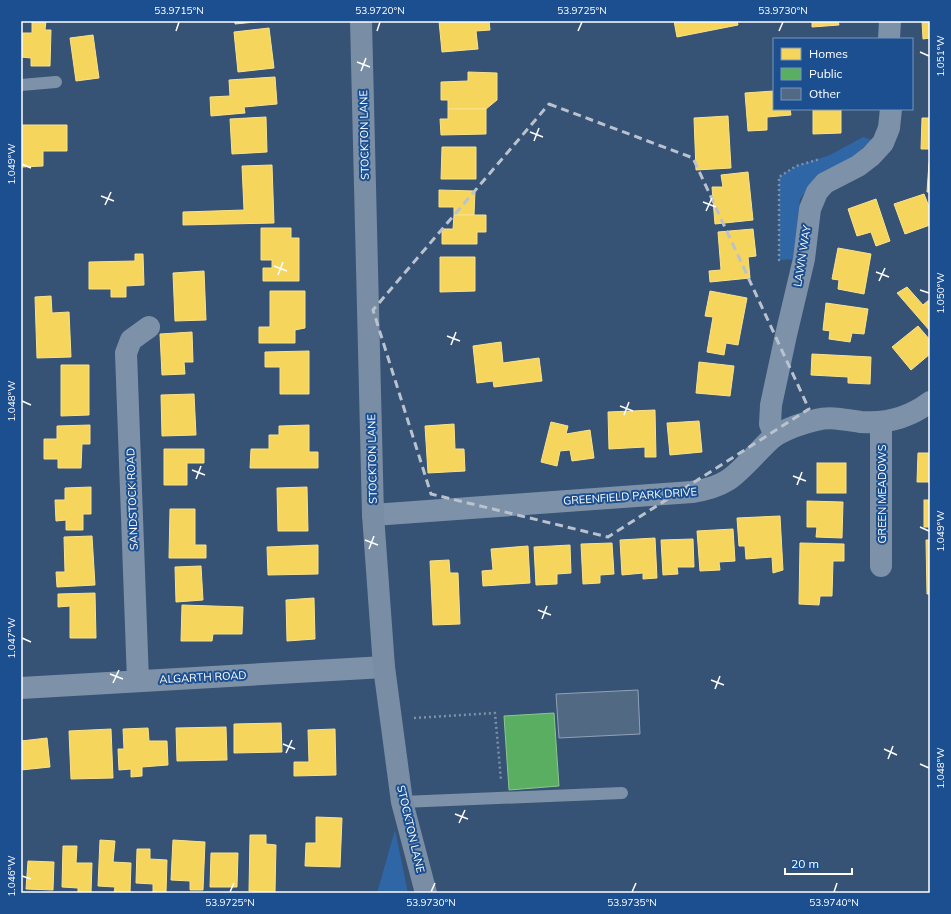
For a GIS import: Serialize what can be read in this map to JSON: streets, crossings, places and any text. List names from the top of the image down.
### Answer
{
  "streets": {
    "street": [
      "STOCKTON LANE",
      "LAWN WAY",
      "GREEN MEADOWS",
      "GREENFIELD PARK DRIVE",
      "SANDSTOCK ROAD",
      "ALGARTH ROAD"
    ]
  },
  "crossings": [
    ["STOCKTON LANE", "GREENFIELD PARK DRIVE"],
    ["STOCKTON LANE", "ALGARTH ROAD"],
    ["LAWN WAY", "GREENFIELD PARK DRIVE"],
    ["GREEN MEADOWS", "GREENFIELD PARK DRIVE"],
    ["SANDSTOCK ROAD", "ALGARTH ROAD"]
  ],
  "legend": ["Homes", "Public", "Other"],
  "scale_bar": "20 m",
  "coordinates": [
    "53.9715°N",
    "53.9720°N",
    "53.9725°N",
    "53.9730°N",
    "1.051°W",
    "1.049°W",
    "1.050°W",
    "1.048°W",
    "1.047°W",
    "1.046°W",
    "53.9735°N",
    "53.9740°N"
  ]
}
